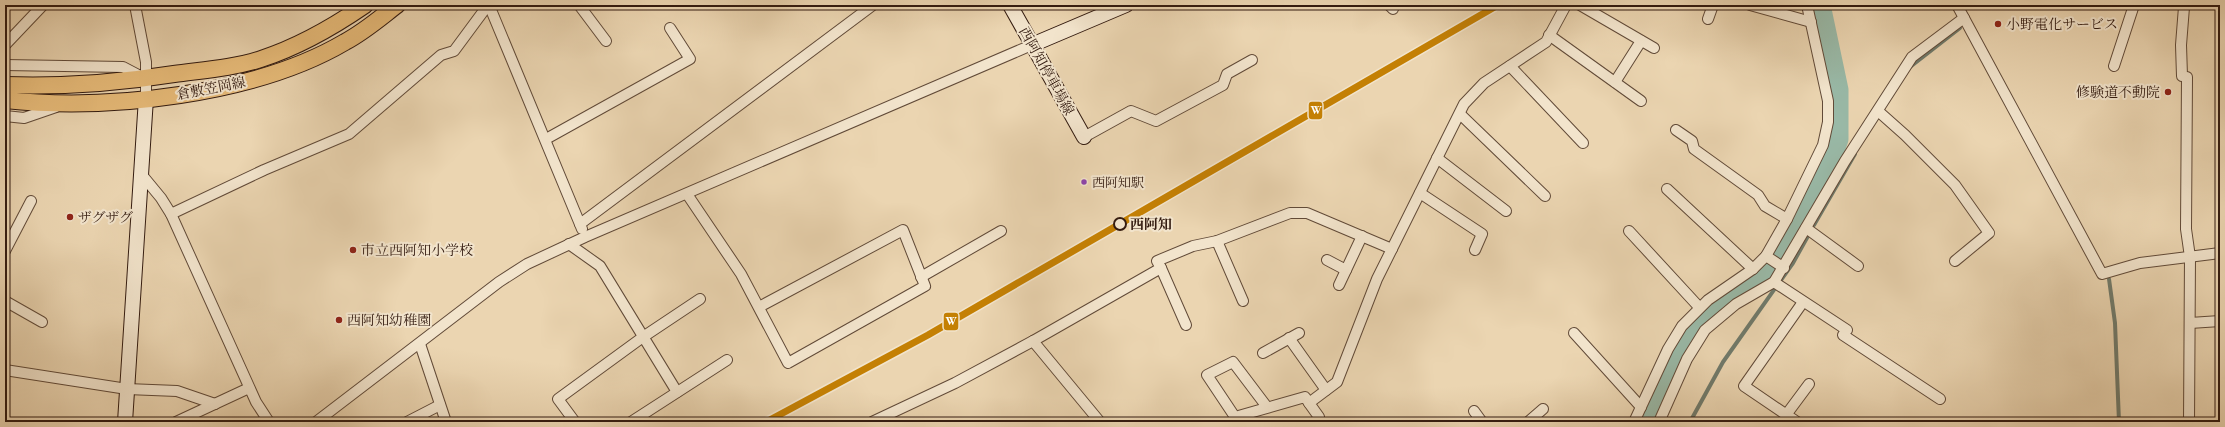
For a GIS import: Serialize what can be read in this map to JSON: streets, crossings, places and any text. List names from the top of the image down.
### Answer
{
  "streets": {
    "main road": ["倉敷笠岡線"],
    "street": ["西阿知停車場線"]
  },
  "places": [
    "小野電化サービス",
    "修験道不動院",
    "西阿知駅",
    "ザグザグ",
    "西阿知",
    "市立西阿知小学校",
    "西阿知幼稚園"
  ],
  "lines": ["transit line W"]
}
